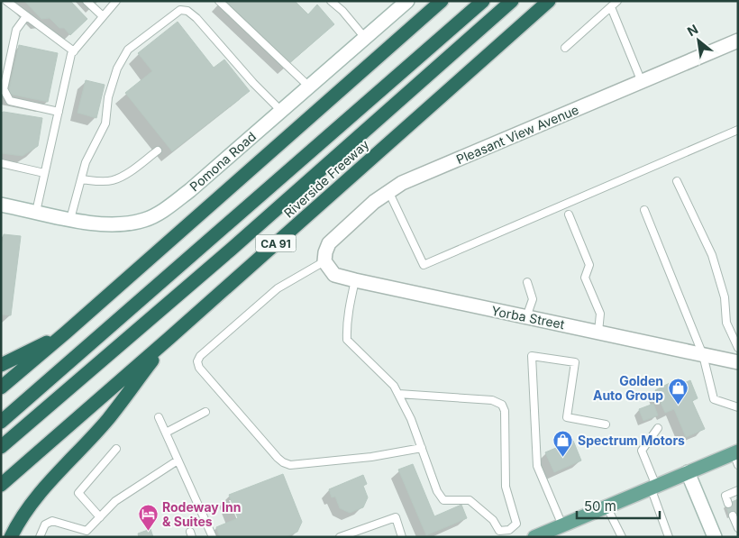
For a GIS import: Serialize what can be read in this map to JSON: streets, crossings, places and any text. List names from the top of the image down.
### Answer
{
  "streets": {
    "highway": ["Riverside Freeway", "CA 91"],
    "street": ["Pleasant View Avenue", "Pomona Road", "Yorba Street"]
  },
  "crossings": [
    ["Pleasant View Avenue", "Yorba Street"]
  ],
  "places": {
    "shop": ["Golden Auto Group", "Spectrum Motors"],
    "hotel": ["Rodeway Inn & Suites"]
  },
  "scale_bar": "50 m",
  "north": "top left"
}
